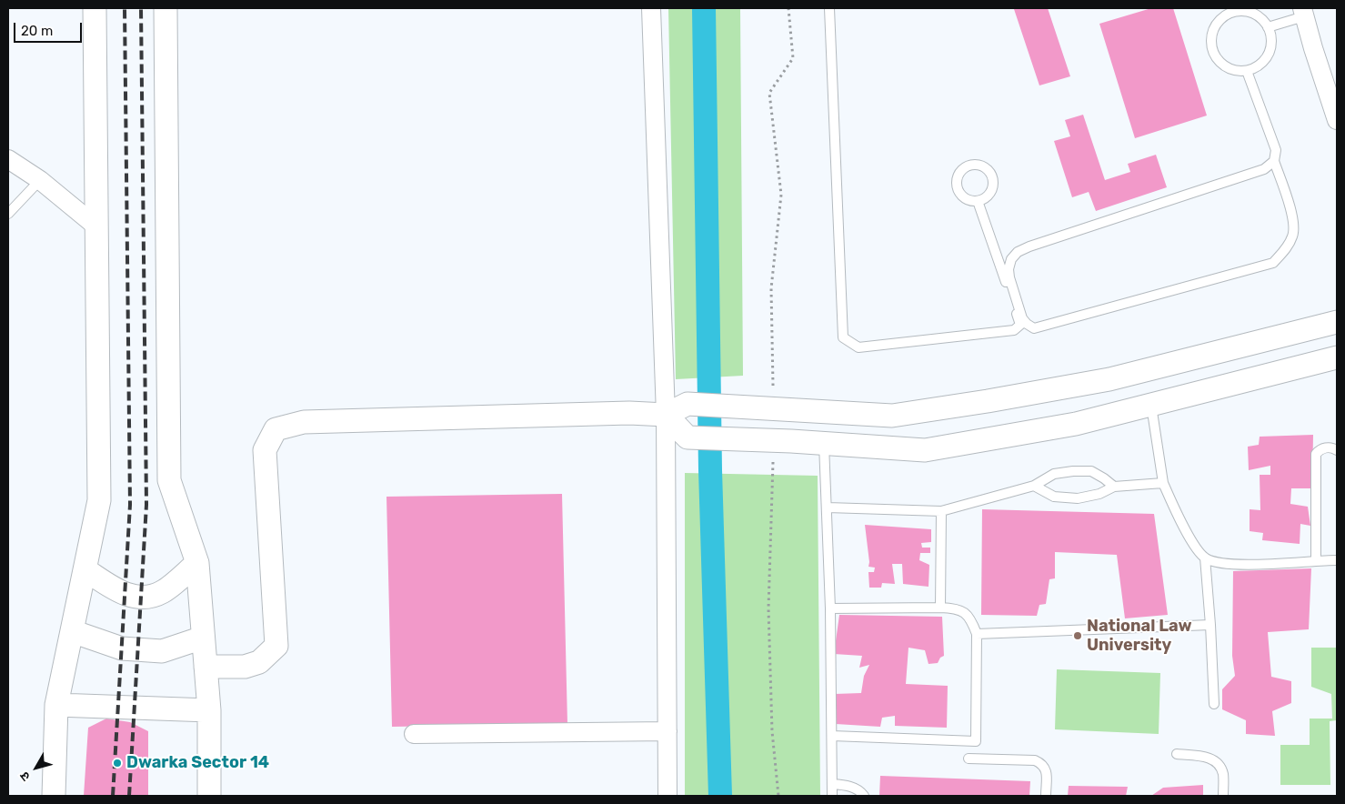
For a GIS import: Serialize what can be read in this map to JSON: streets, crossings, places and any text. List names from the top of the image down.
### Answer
{
  "places": ["National Law University", "Dwarka Sector 14"],
  "scale_bar": "20 m",
  "north": "bottom left"
}
